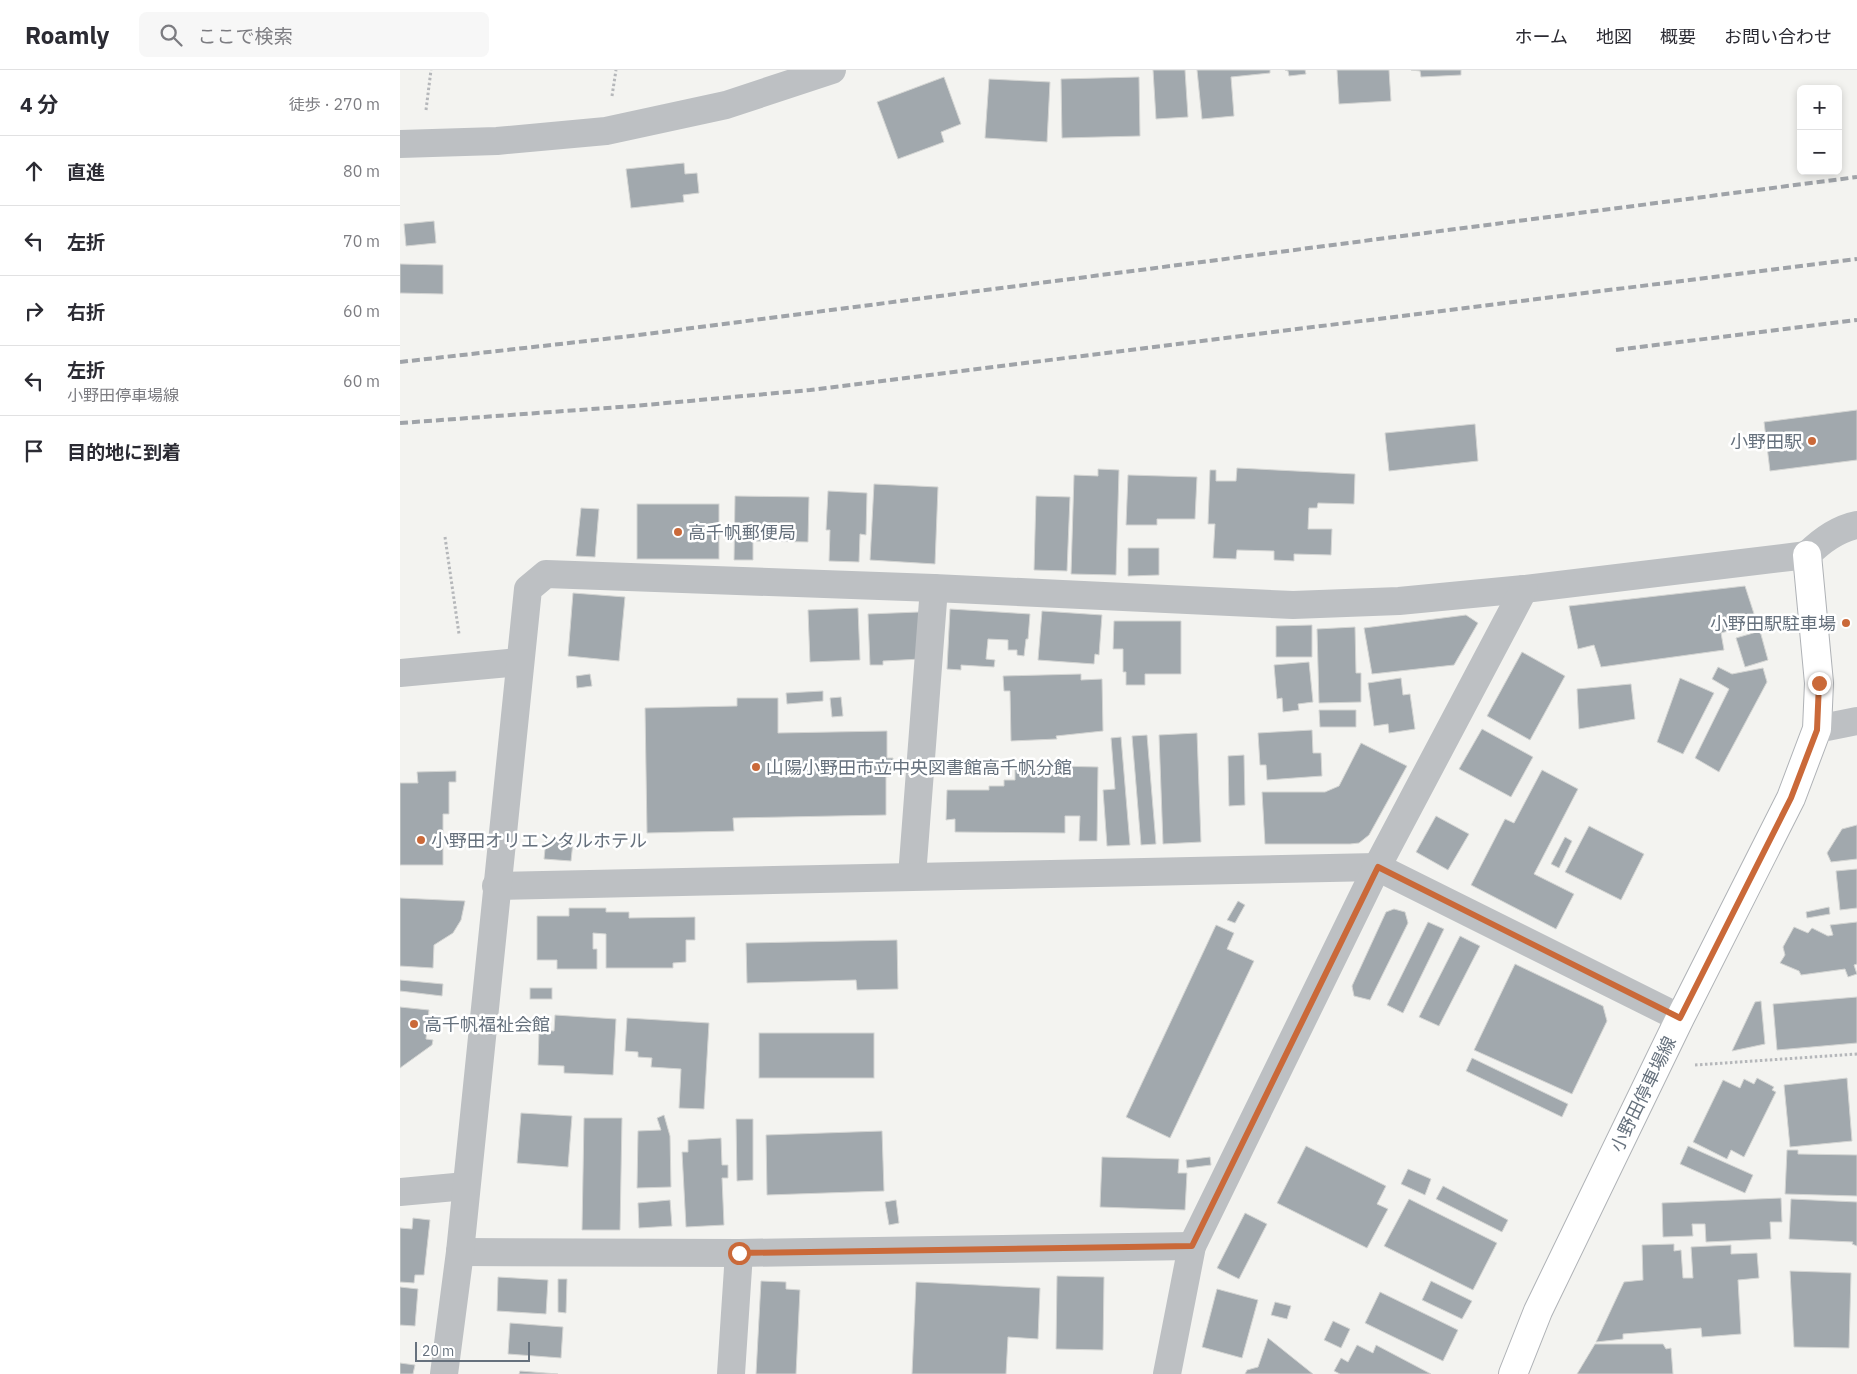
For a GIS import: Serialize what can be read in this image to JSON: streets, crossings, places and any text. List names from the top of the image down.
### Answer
{
  "streets": {
    "main road": ["小野田停車場線"]
  },
  "places": [
    "小野田駅",
    "高千帆郵便局",
    "小野田駅駐車場",
    "山陽小野田市立中央図書館高千帆分館",
    "小野田オリエンタルホテル",
    "高千帆福祉会館"
  ],
  "scale_bar": "20 m",
  "page": {
    "header": "Roamly",
    "search": "ここで検索",
    "nav": [
      "ホーム",
      "地図",
      "概要",
      "お問い合わせ"
    ],
    "heading": ["4 分", "徒歩 · 270 m"],
    "map_buttons": ["+", "−"],
    "list": [
      ["直進", "80 m"],
      ["左折", "70 m"],
      ["右折", "60 m"],
      ["左折", "小野田停車場線", "60 m"],
      "目的地に到着"
    ],
    "scale": "20 m"
  }
}
